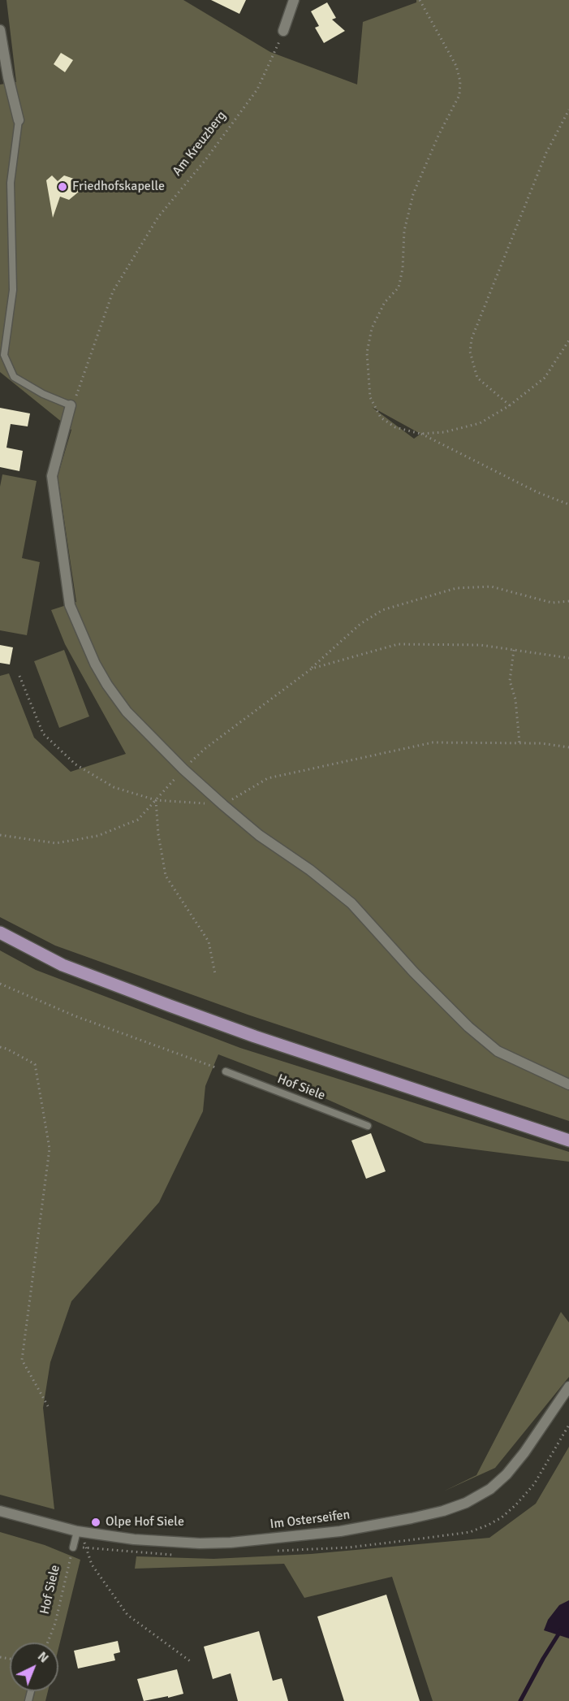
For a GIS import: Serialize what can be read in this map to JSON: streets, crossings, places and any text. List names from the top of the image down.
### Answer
{
  "streets": {
    "street": ["Im Osterseifen"],
    "lane": ["Hof Siele"],
    "path": ["Am Kreuzberg"]
  },
  "places": ["Friedhofskapelle", "Olpe Hof Siele"],
  "north": "top right"
}
